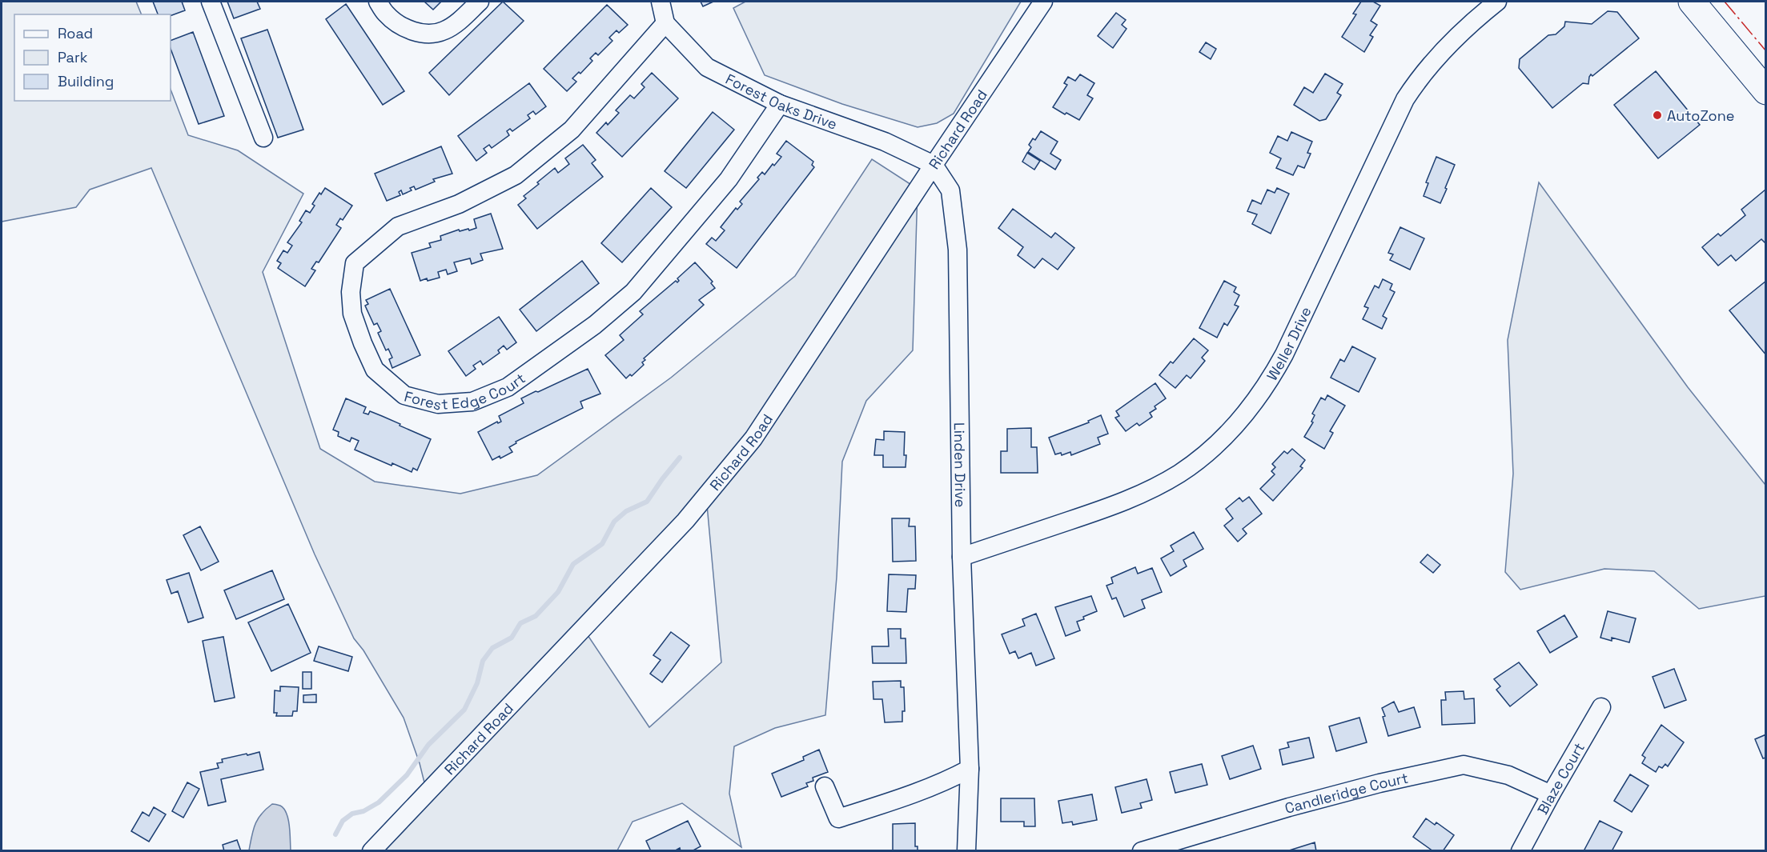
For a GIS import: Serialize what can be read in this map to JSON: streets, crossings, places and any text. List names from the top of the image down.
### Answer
{
  "streets": {
    "street": [
      "Forest Oaks Drive",
      "Richard Road",
      "Weller Drive",
      "Forest Edge Court",
      "Linden Drive",
      "Blaze Court",
      "Candleridge Court"
    ]
  },
  "crossings": [
    ["Forest Oaks Drive", "Richard Road"],
    ["Forest Oaks Drive", "Forest Edge Court"],
    ["Forest Oaks Drive", "Linden Drive"],
    ["Richard Road", "Linden Drive"],
    ["Weller Drive", "Linden Drive"],
    ["Blaze Court", "Candleridge Court"]
  ],
  "places": ["AutoZone"],
  "legend": ["Road", "Park", "Building"]
}
